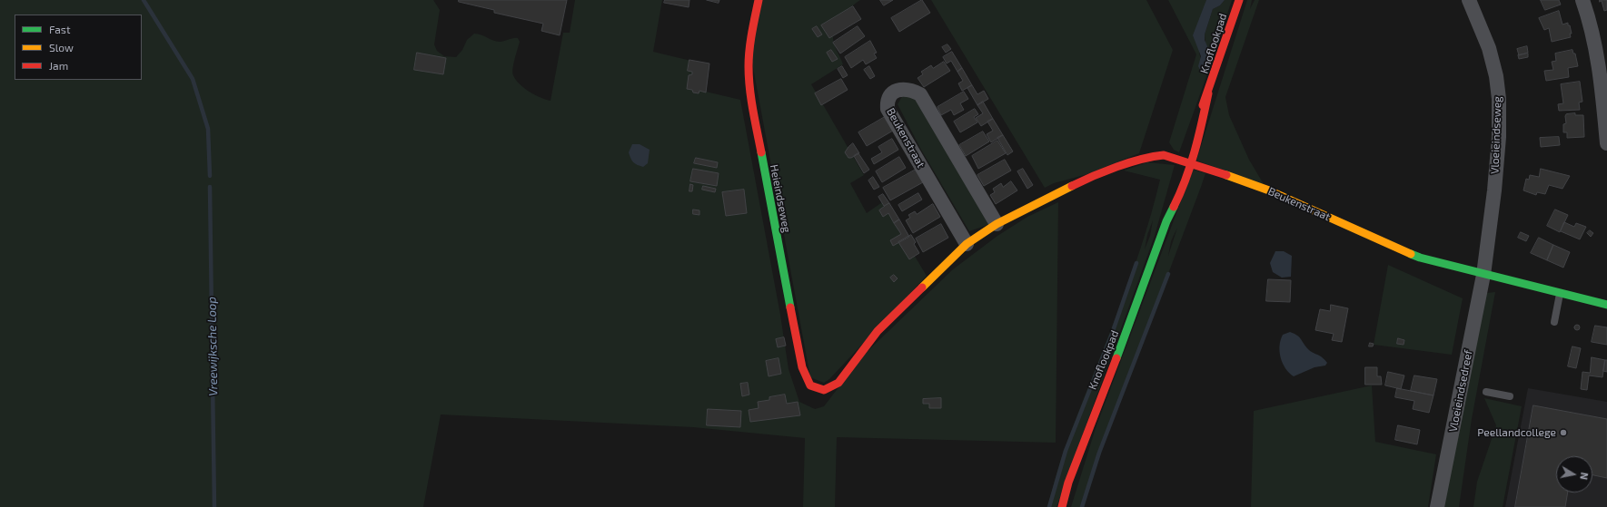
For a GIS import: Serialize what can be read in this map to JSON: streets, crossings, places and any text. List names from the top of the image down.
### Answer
{
  "streets": {
    "street": [
      "Knoflookpad",
      "Vloeieindseweg",
      "Beukenstraat",
      "Heieindseweg",
      "Vloeieindsedreef"
    ]
  },
  "crossings": [
    ["Knoflookpad", "Beukenstraat"],
    ["Vloeieindseweg", "Beukenstraat"],
    ["Vloeieindseweg", "Vloeieindsedreef"],
    ["Beukenstraat", "Heieindseweg"],
    ["Beukenstraat", "Vloeieindsedreef"]
  ],
  "water": ["Vreewijksche Loop"],
  "places": ["Peellandcollege"],
  "legend": ["Fast", "Slow", "Jam"],
  "north": "right"
}
